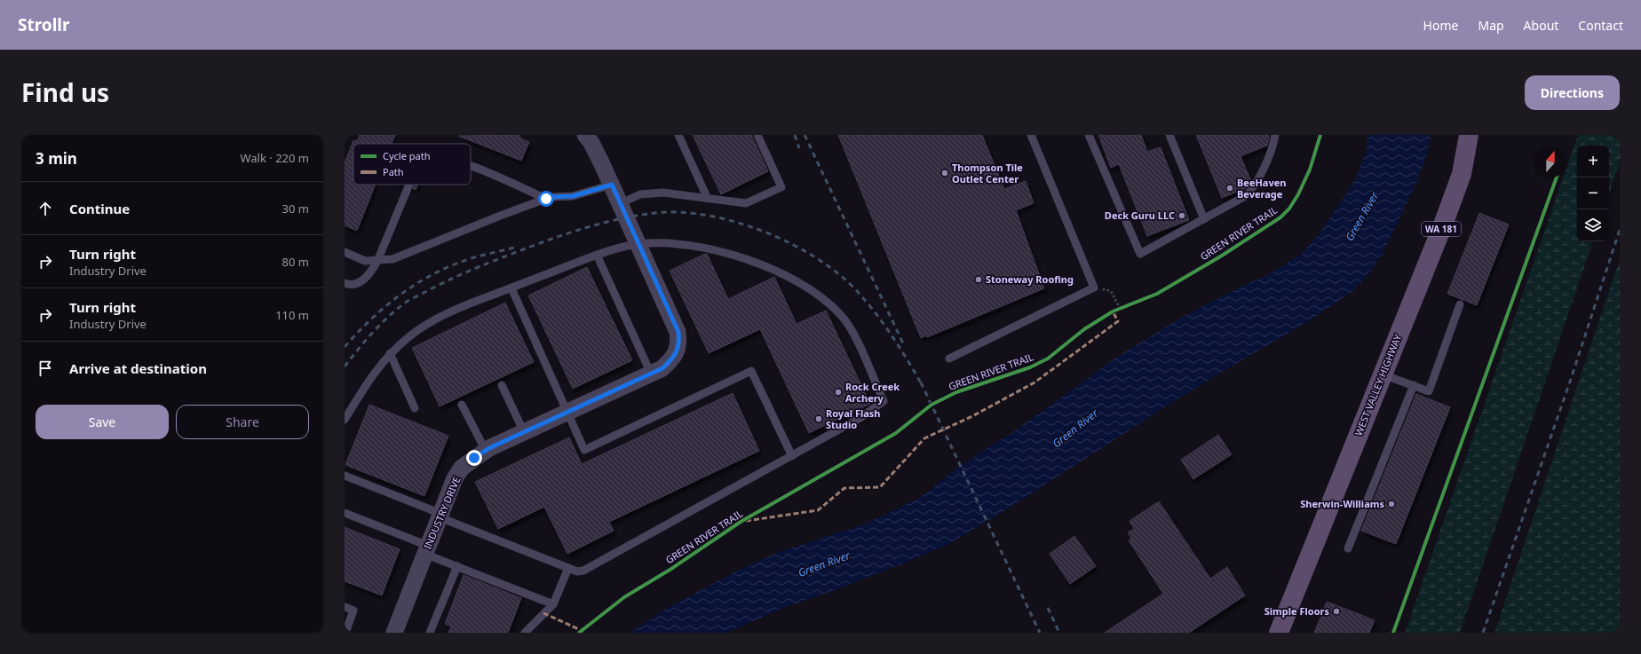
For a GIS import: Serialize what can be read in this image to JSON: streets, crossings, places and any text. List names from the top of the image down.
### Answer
{
  "streets": {
    "main road": ["WA 181", "WEST VALLEY HIGHWAY"],
    "street": ["INDUSTRY DRIVE"],
    "cycle path": ["GREEN RIVER TRAIL"]
  },
  "water": ["Green River"],
  "places": [
    "Thompson Tile Outlet Center",
    "BeeHaven Beverage",
    "Deck Guru LLC",
    "Stoneway Roofing",
    "Rock Creek Archery",
    "Royal Flash Studio",
    "Sherwin-Williams",
    "Simple Floors"
  ],
  "legend": ["Cycle path", "Path"],
  "north": "top",
  "page": {
    "header": "Strollr",
    "nav": [
      "Home",
      "Map",
      "About",
      "Contact"
    ],
    "title": "Find us",
    "buttons": [
      "Directions",
      ["Save", "Share"]
    ],
    "heading": ["3 min", "Walk · 220 m"],
    "map_buttons": ["+", "−"],
    "list": [
      ["Continue", "30 m"],
      ["Turn right", "Industry Drive", "80 m"],
      ["Turn right", "Industry Drive", "110 m"],
      "Arrive at destination"
    ]
  }
}
